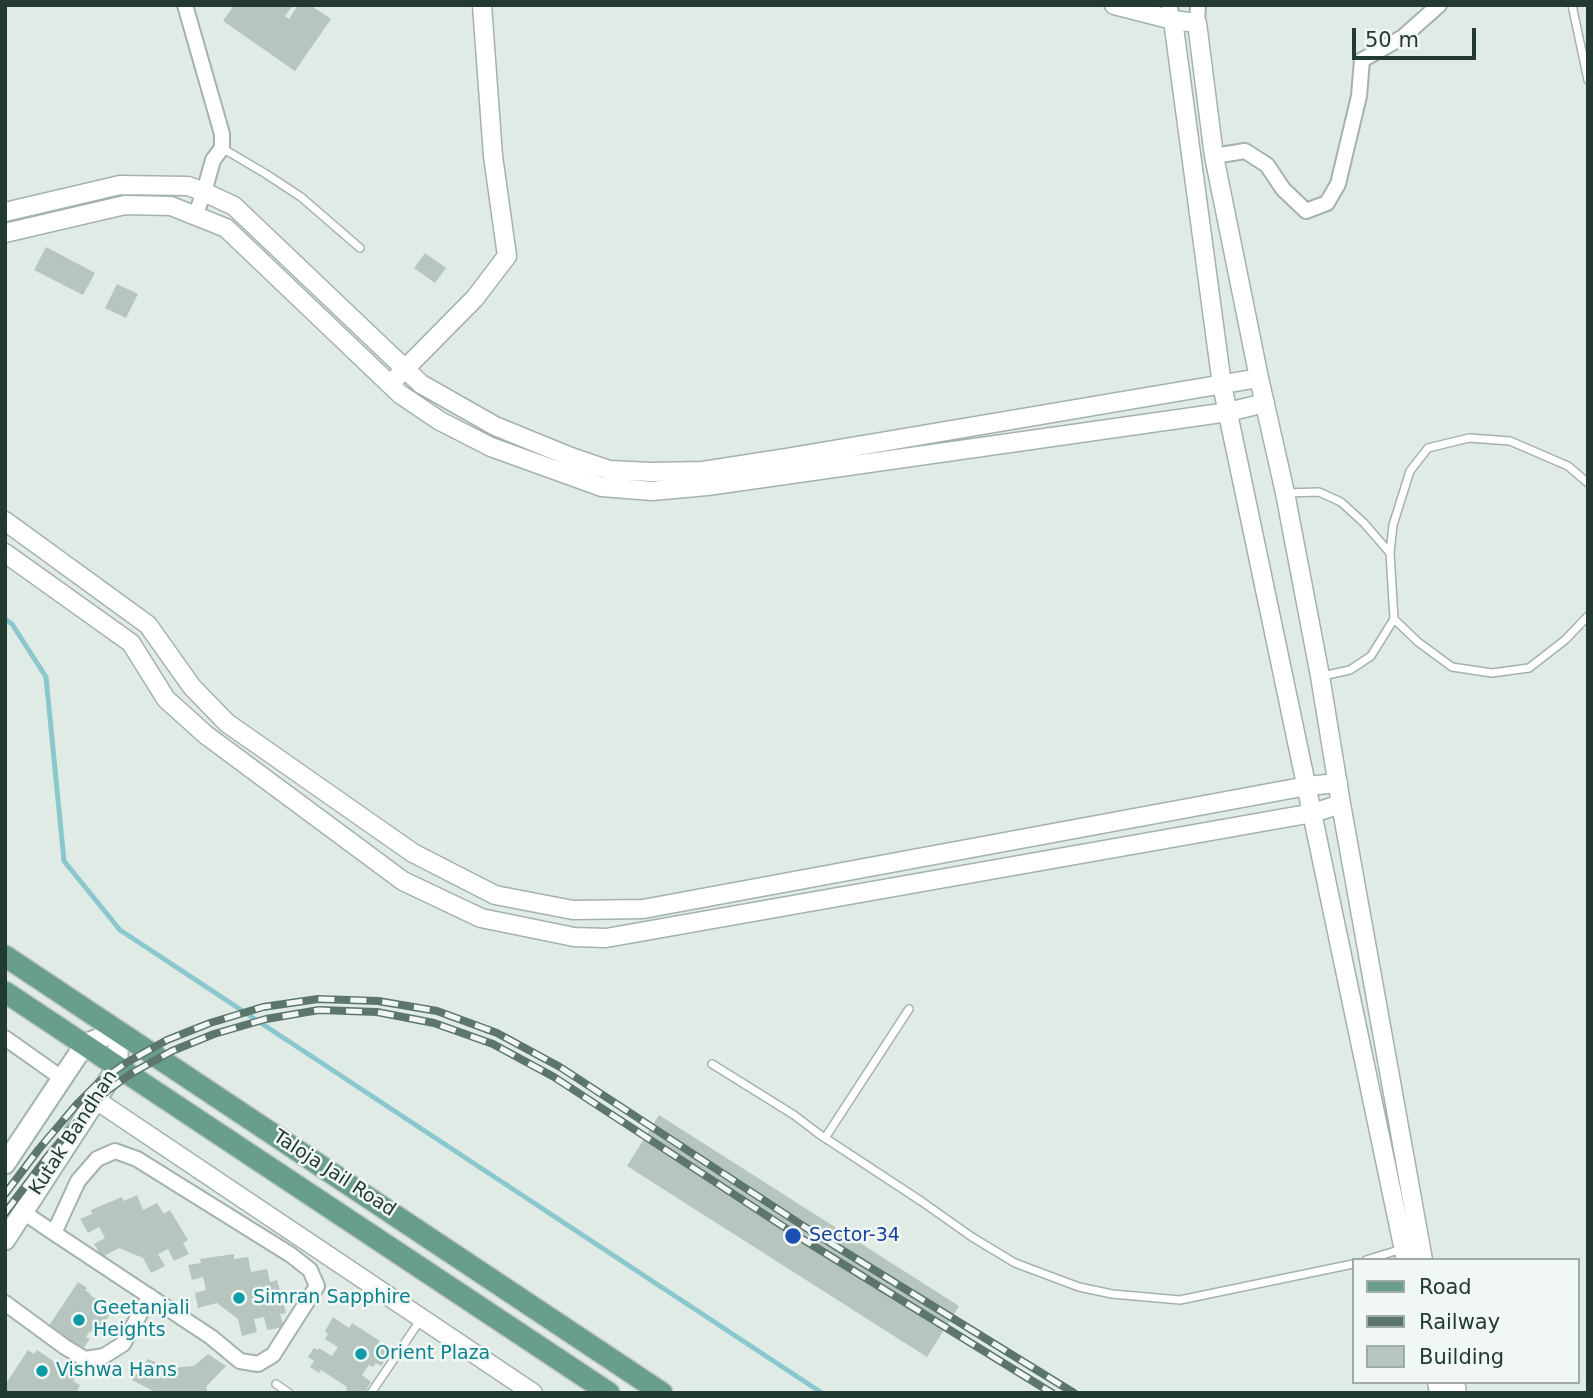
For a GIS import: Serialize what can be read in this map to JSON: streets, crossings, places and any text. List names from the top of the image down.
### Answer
{
  "streets": {
    "main road": ["Kutak Bandhan", "Taloja Jail Road"]
  },
  "crossings": [
    ["Kutak Bandhan", "Taloja Jail Road"]
  ],
  "places": [
    "Sector-34",
    "Simran Sapphire",
    "Geetanjali Heights",
    "Orient Plaza",
    "Vishwa Hans"
  ],
  "legend": ["Road", "Railway", "Building"],
  "scale_bar": "50 m"
}
